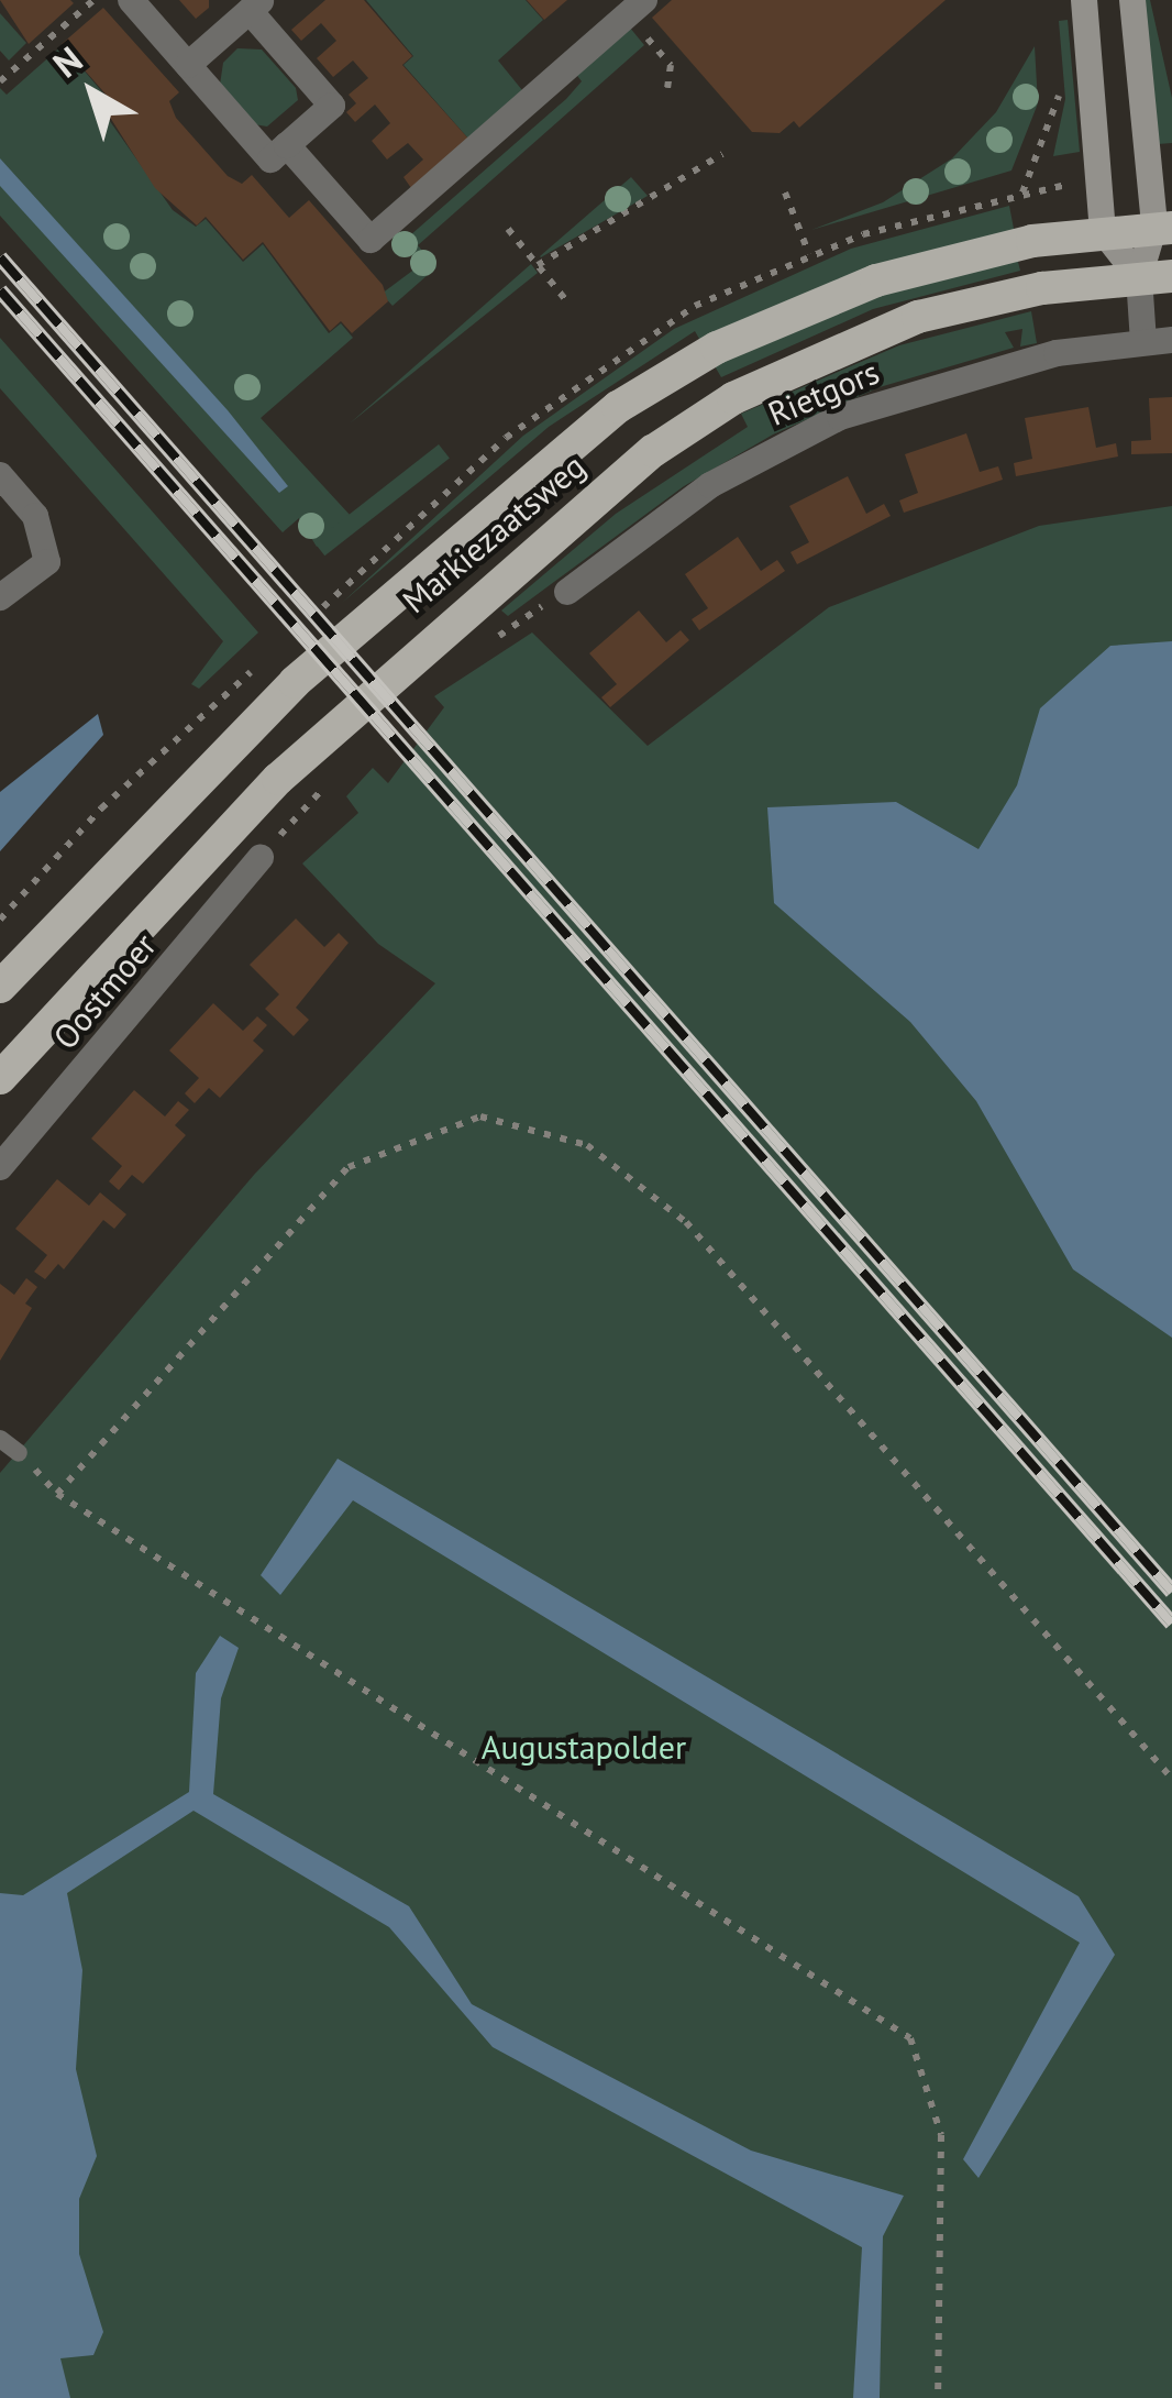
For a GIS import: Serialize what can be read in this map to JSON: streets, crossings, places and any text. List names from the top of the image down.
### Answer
{
  "streets": {
    "main road": ["Markiezaatsweg"],
    "street": ["Rietgors", "Oostmoer"]
  },
  "crossings": [
    ["Rietgors", "Markiezaatsweg"]
  ],
  "parks": ["Augustapolder"],
  "north": "top left"
}
